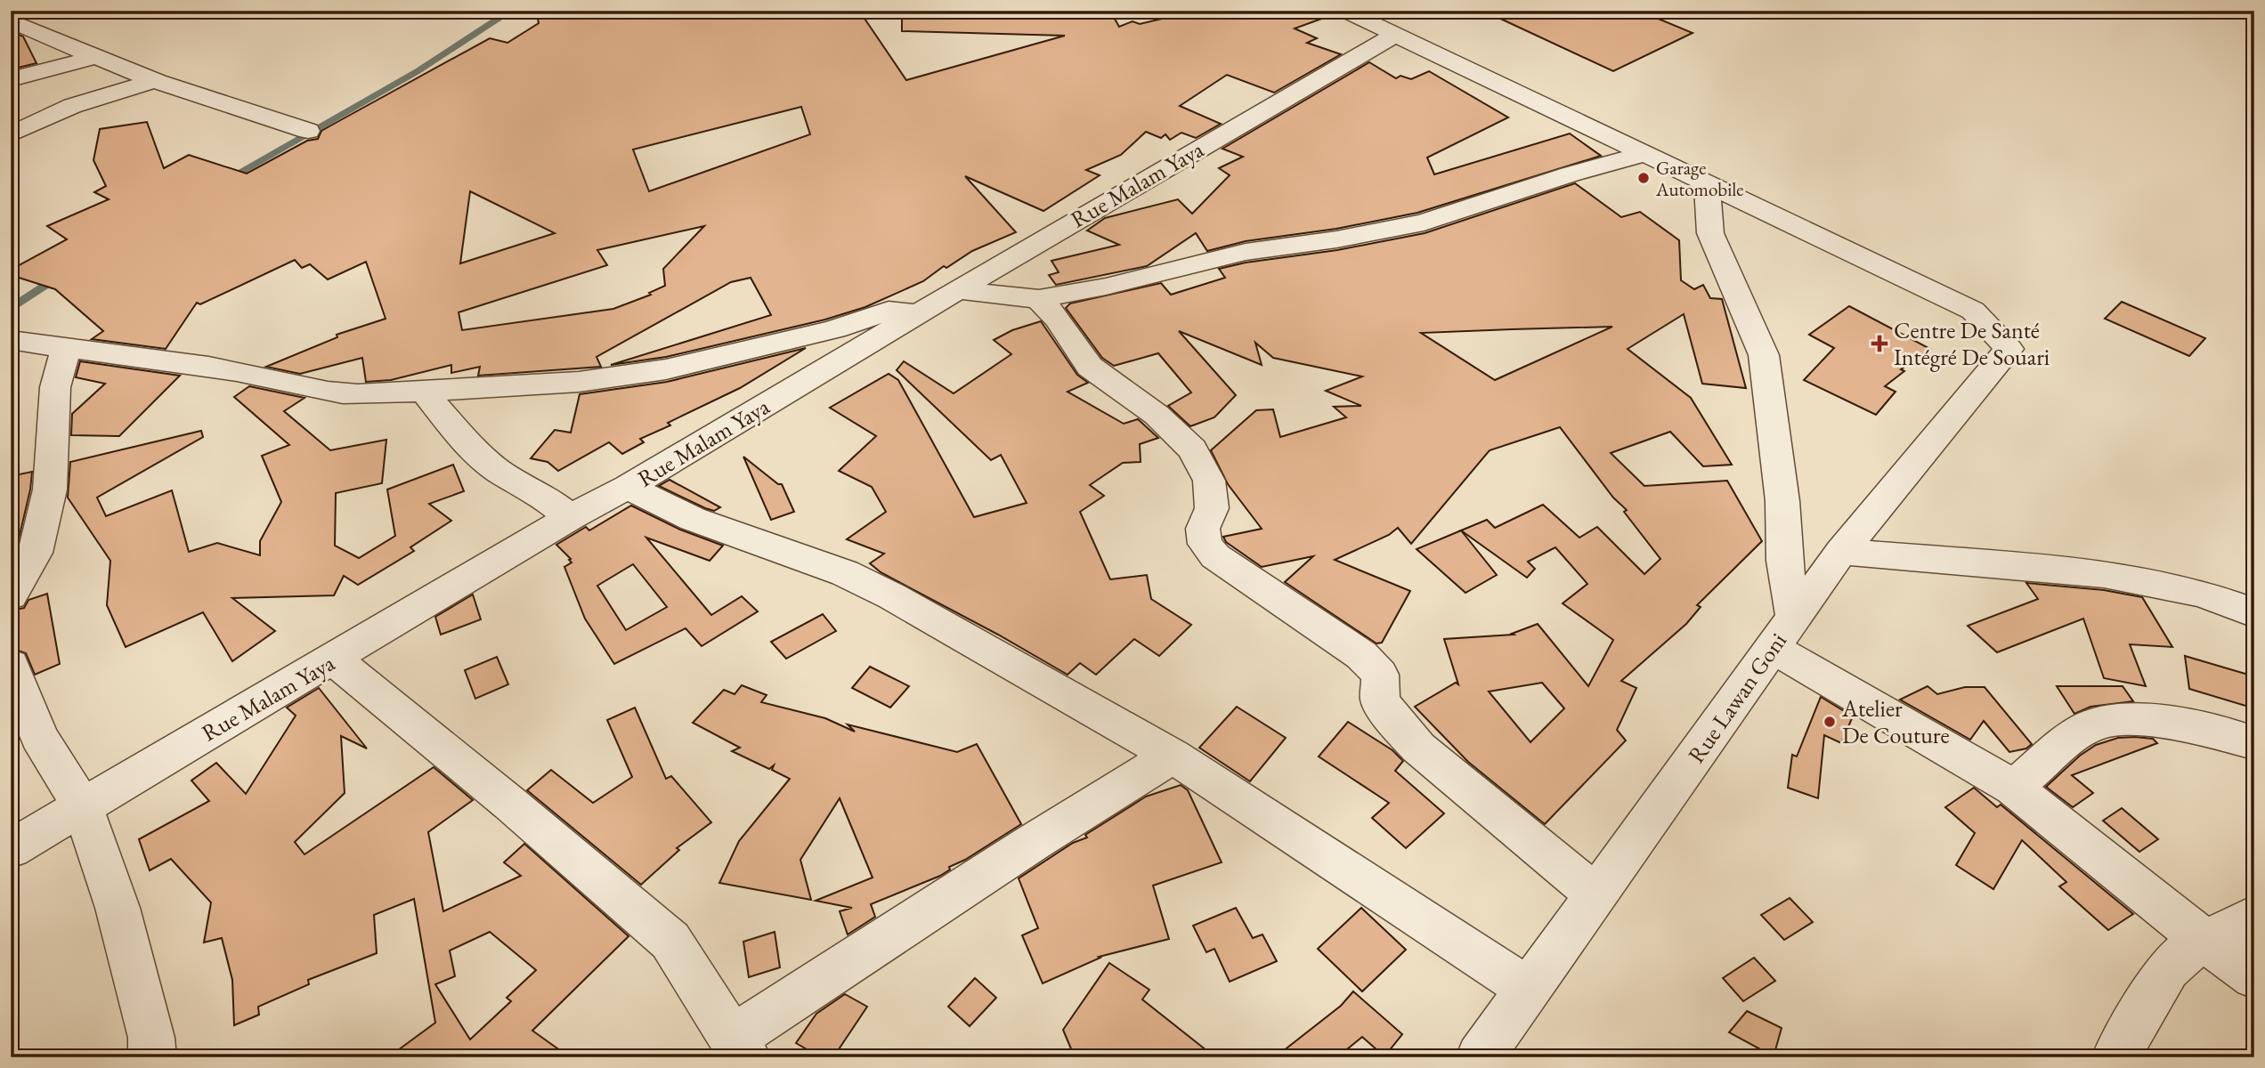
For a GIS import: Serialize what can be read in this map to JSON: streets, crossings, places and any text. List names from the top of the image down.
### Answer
{
  "streets": {
    "street": ["Rue Malam Yaya", "Rue Lawan Goni"]
  },
  "places": {
    "other": ["Garage Automobile", "Atelier De Couture"],
    "health": ["Centre De Santé Intégré De Souari"]
  }
}
